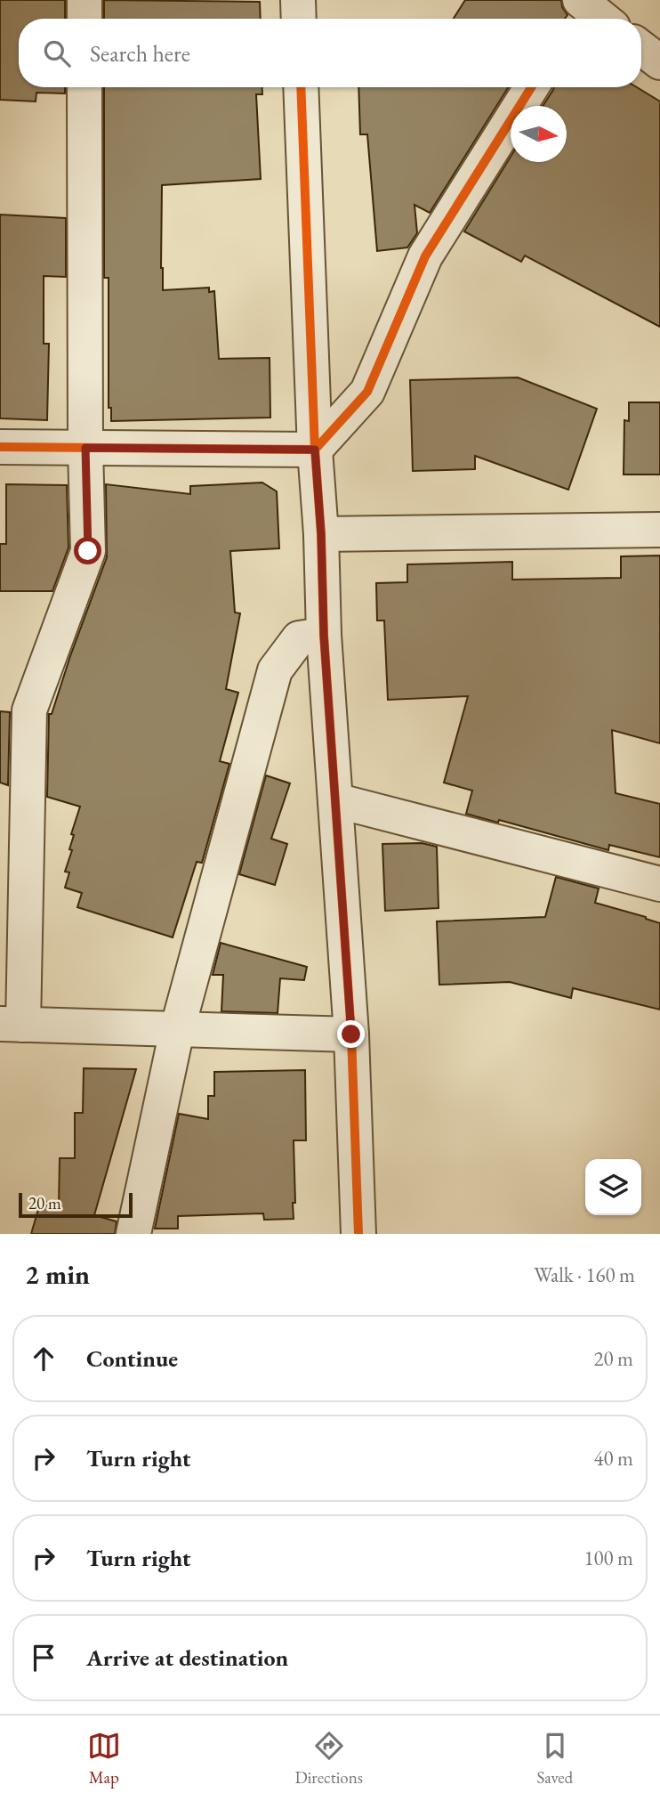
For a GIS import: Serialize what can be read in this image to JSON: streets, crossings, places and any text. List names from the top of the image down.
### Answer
{
  "scale_bar": "20 m",
  "north": "right",
  "page": {
    "search": "Search here",
    "scale": "20 m",
    "heading": ["2 min", "Walk · 160 m"],
    "list": [
      ["Continue", "20 m"],
      ["Turn right", "40 m"],
      ["Turn right", "100 m"],
      "Arrive at destination"
    ],
    "nav": ["Map", "Directions", "Saved"]
  }
}
